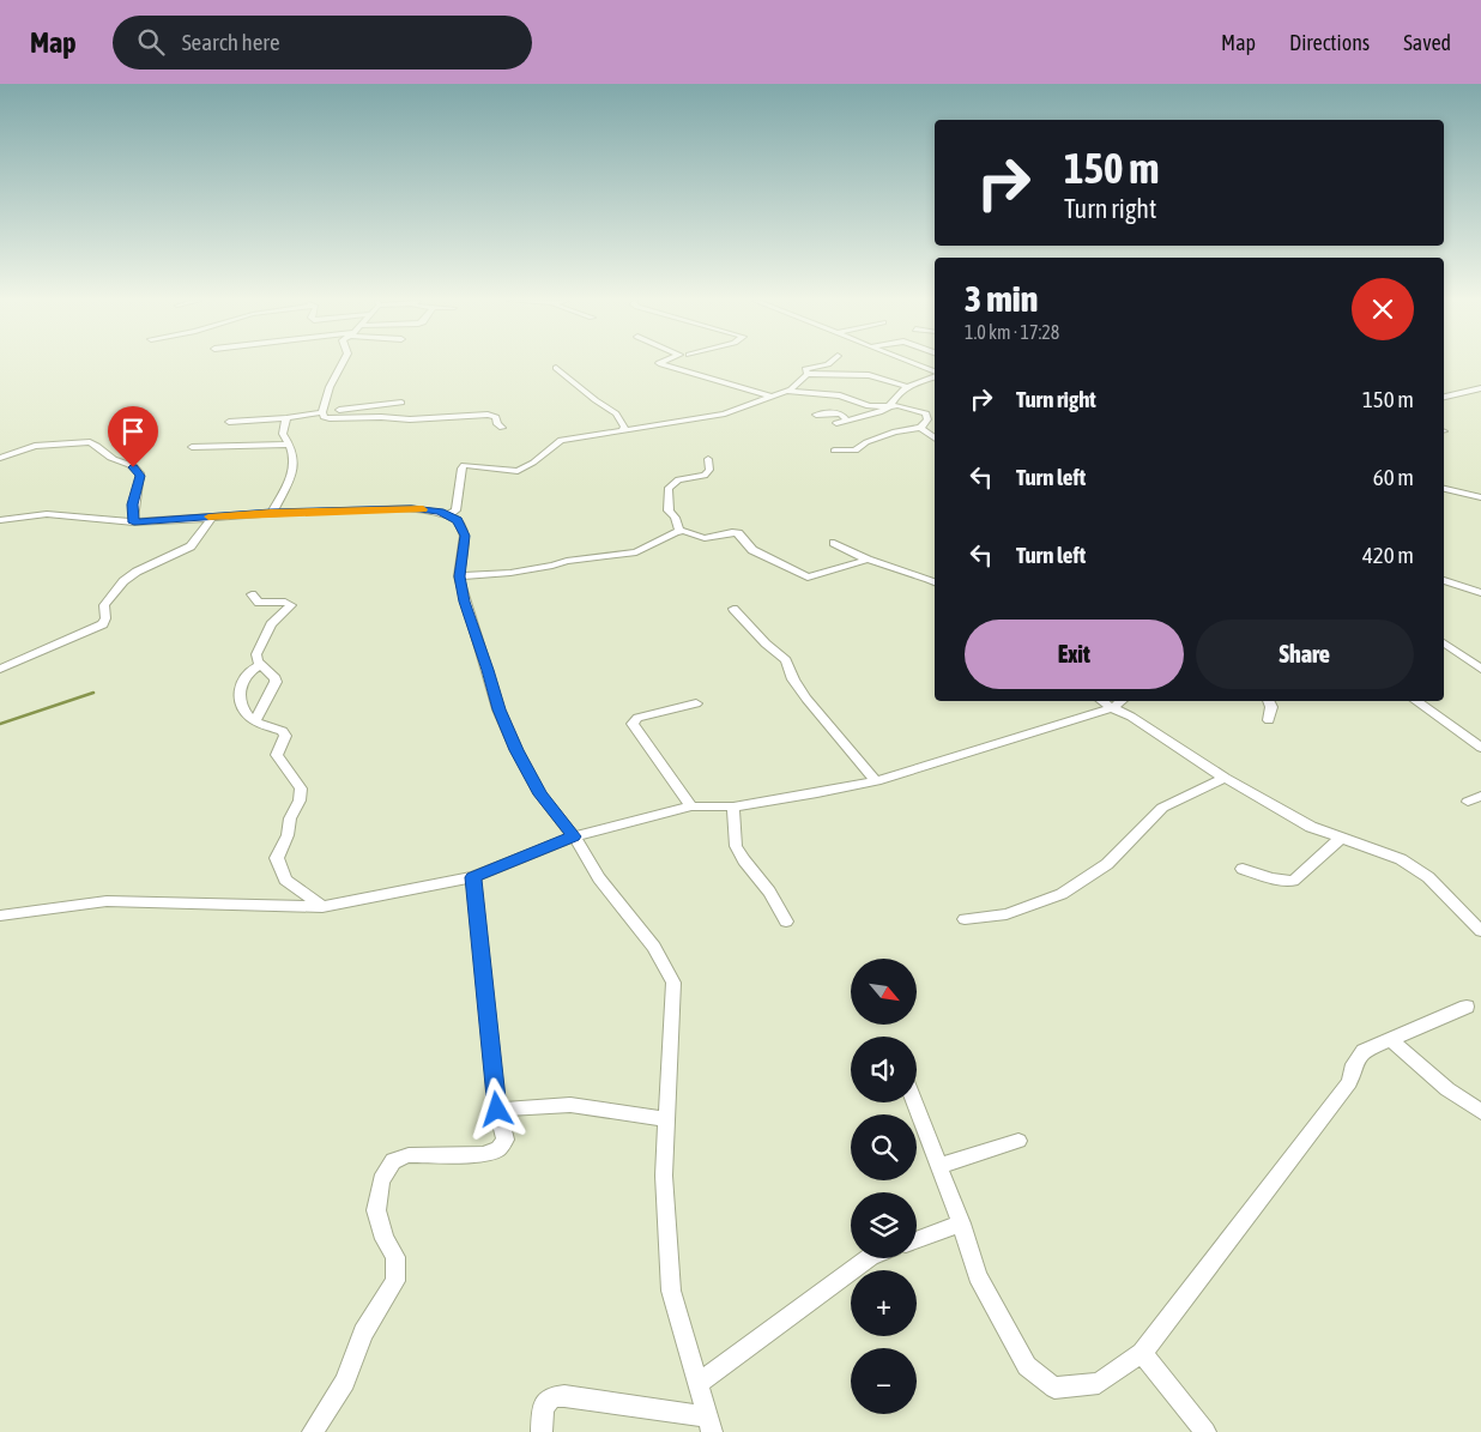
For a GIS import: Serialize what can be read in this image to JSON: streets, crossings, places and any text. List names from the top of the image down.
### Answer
{
  "north": "bottom right",
  "page": {
    "header": "Map",
    "search": "Search here",
    "nav": ["Map", "Directions", "Saved"],
    "turn": ["150 m", "Turn right"],
    "heading": ["3 min", "1.0 km · 17:28"],
    "list": [
      {
        "name": "Turn right",
        "value": "150 m"
      },
      {
        "name": "Turn left",
        "value": "60 m"
      },
      {
        "name": "Turn left",
        "value": "420 m"
      }
    ],
    "buttons": ["Exit", "Share"],
    "map_buttons": ["+", "−"]
  }
}
